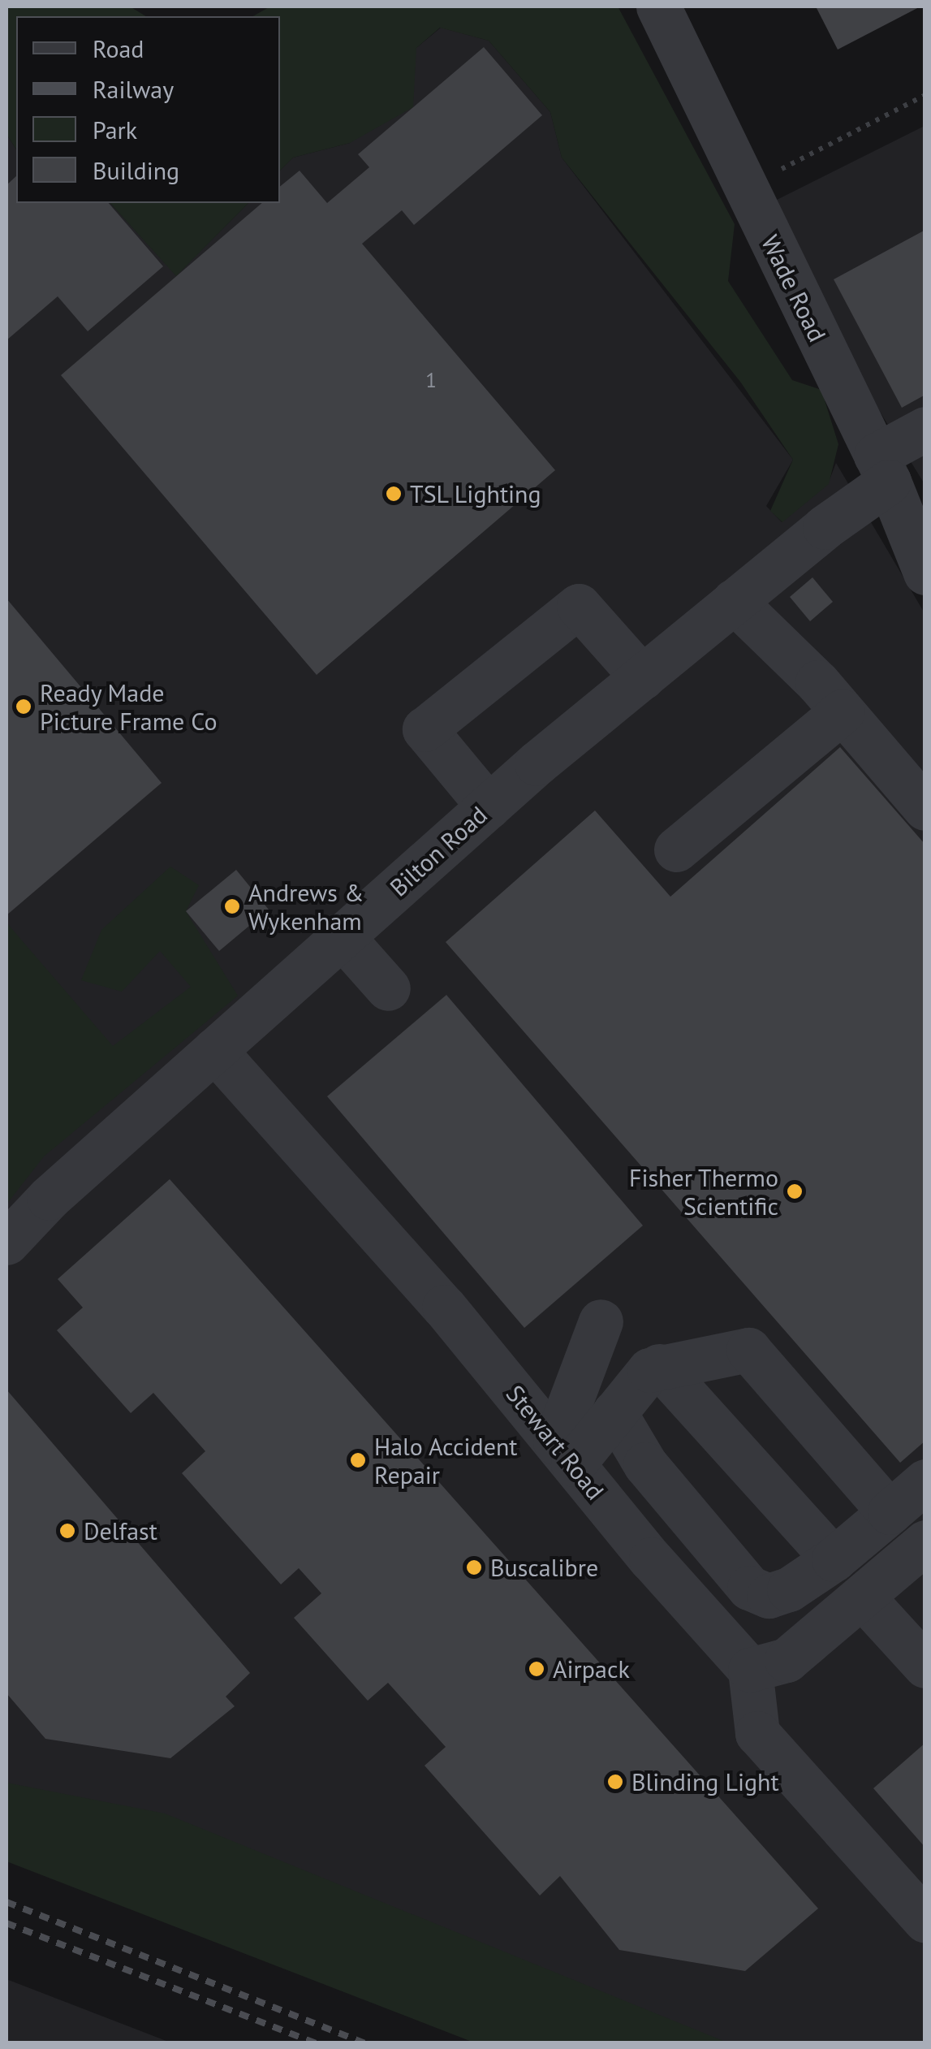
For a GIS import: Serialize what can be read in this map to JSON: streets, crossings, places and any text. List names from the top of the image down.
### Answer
{
  "streets": {
    "street": ["Wade Road", "Bilton Road", "Stewart Road"]
  },
  "crossings": [
    ["Wade Road", "Bilton Road"],
    ["Bilton Road", "Stewart Road"]
  ],
  "places": [
    "TSL Lighting",
    "Ready Made Picture Frame Co",
    "Andrews & Wykenham",
    "Fisher Thermo Scientific",
    "Halo Accident Repair",
    "Delfast",
    "Buscalibre",
    "Airpack",
    "Blinding Light"
  ],
  "house_numbers": ["1"],
  "legend": [
    "Road",
    "Railway",
    "Park",
    "Building"
  ]
}
